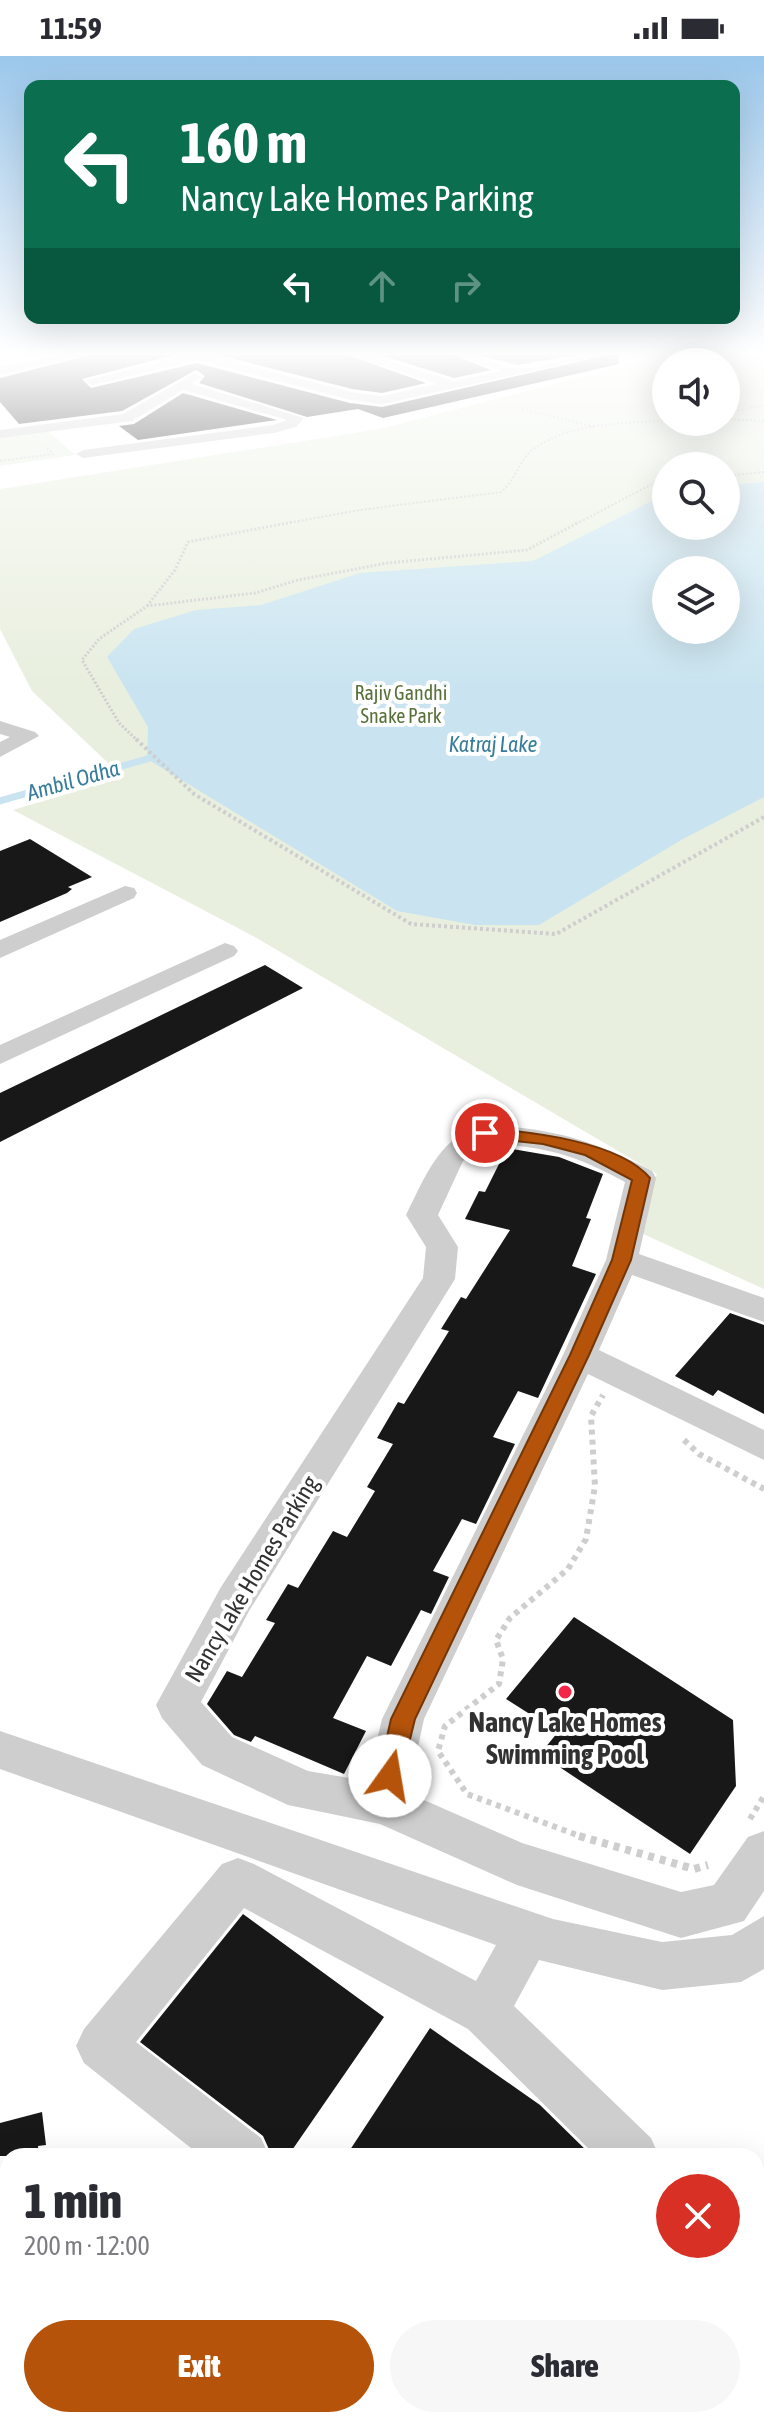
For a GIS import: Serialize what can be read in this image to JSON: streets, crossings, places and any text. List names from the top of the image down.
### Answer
{
  "streets": {
    "street": ["Nancy Lake Homes Parking"]
  },
  "water": ["Katraj Lake", "Ambil Odha"],
  "parks": ["Rajiv Gandhi Snake Park"],
  "places": ["Nancy Lake Homes Swimming Pool"],
  "page": {
    "status": "11:59",
    "turn": ["160 m", "Nancy Lake Homes Parking"],
    "heading": ["1 min", "200 m · 12:00"],
    "buttons": ["Exit", "Share"]
  }
}
